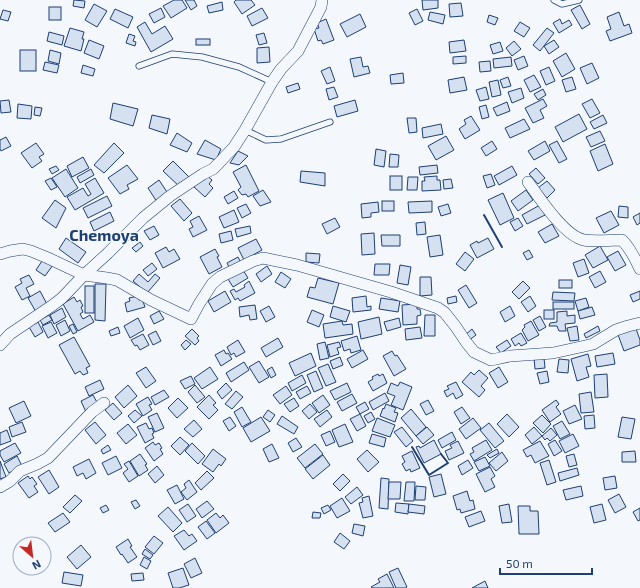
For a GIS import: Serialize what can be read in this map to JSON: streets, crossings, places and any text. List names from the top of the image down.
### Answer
{
  "districts": ["Chemoya"],
  "scale_bar": "50 m",
  "north": "bottom right"
}
